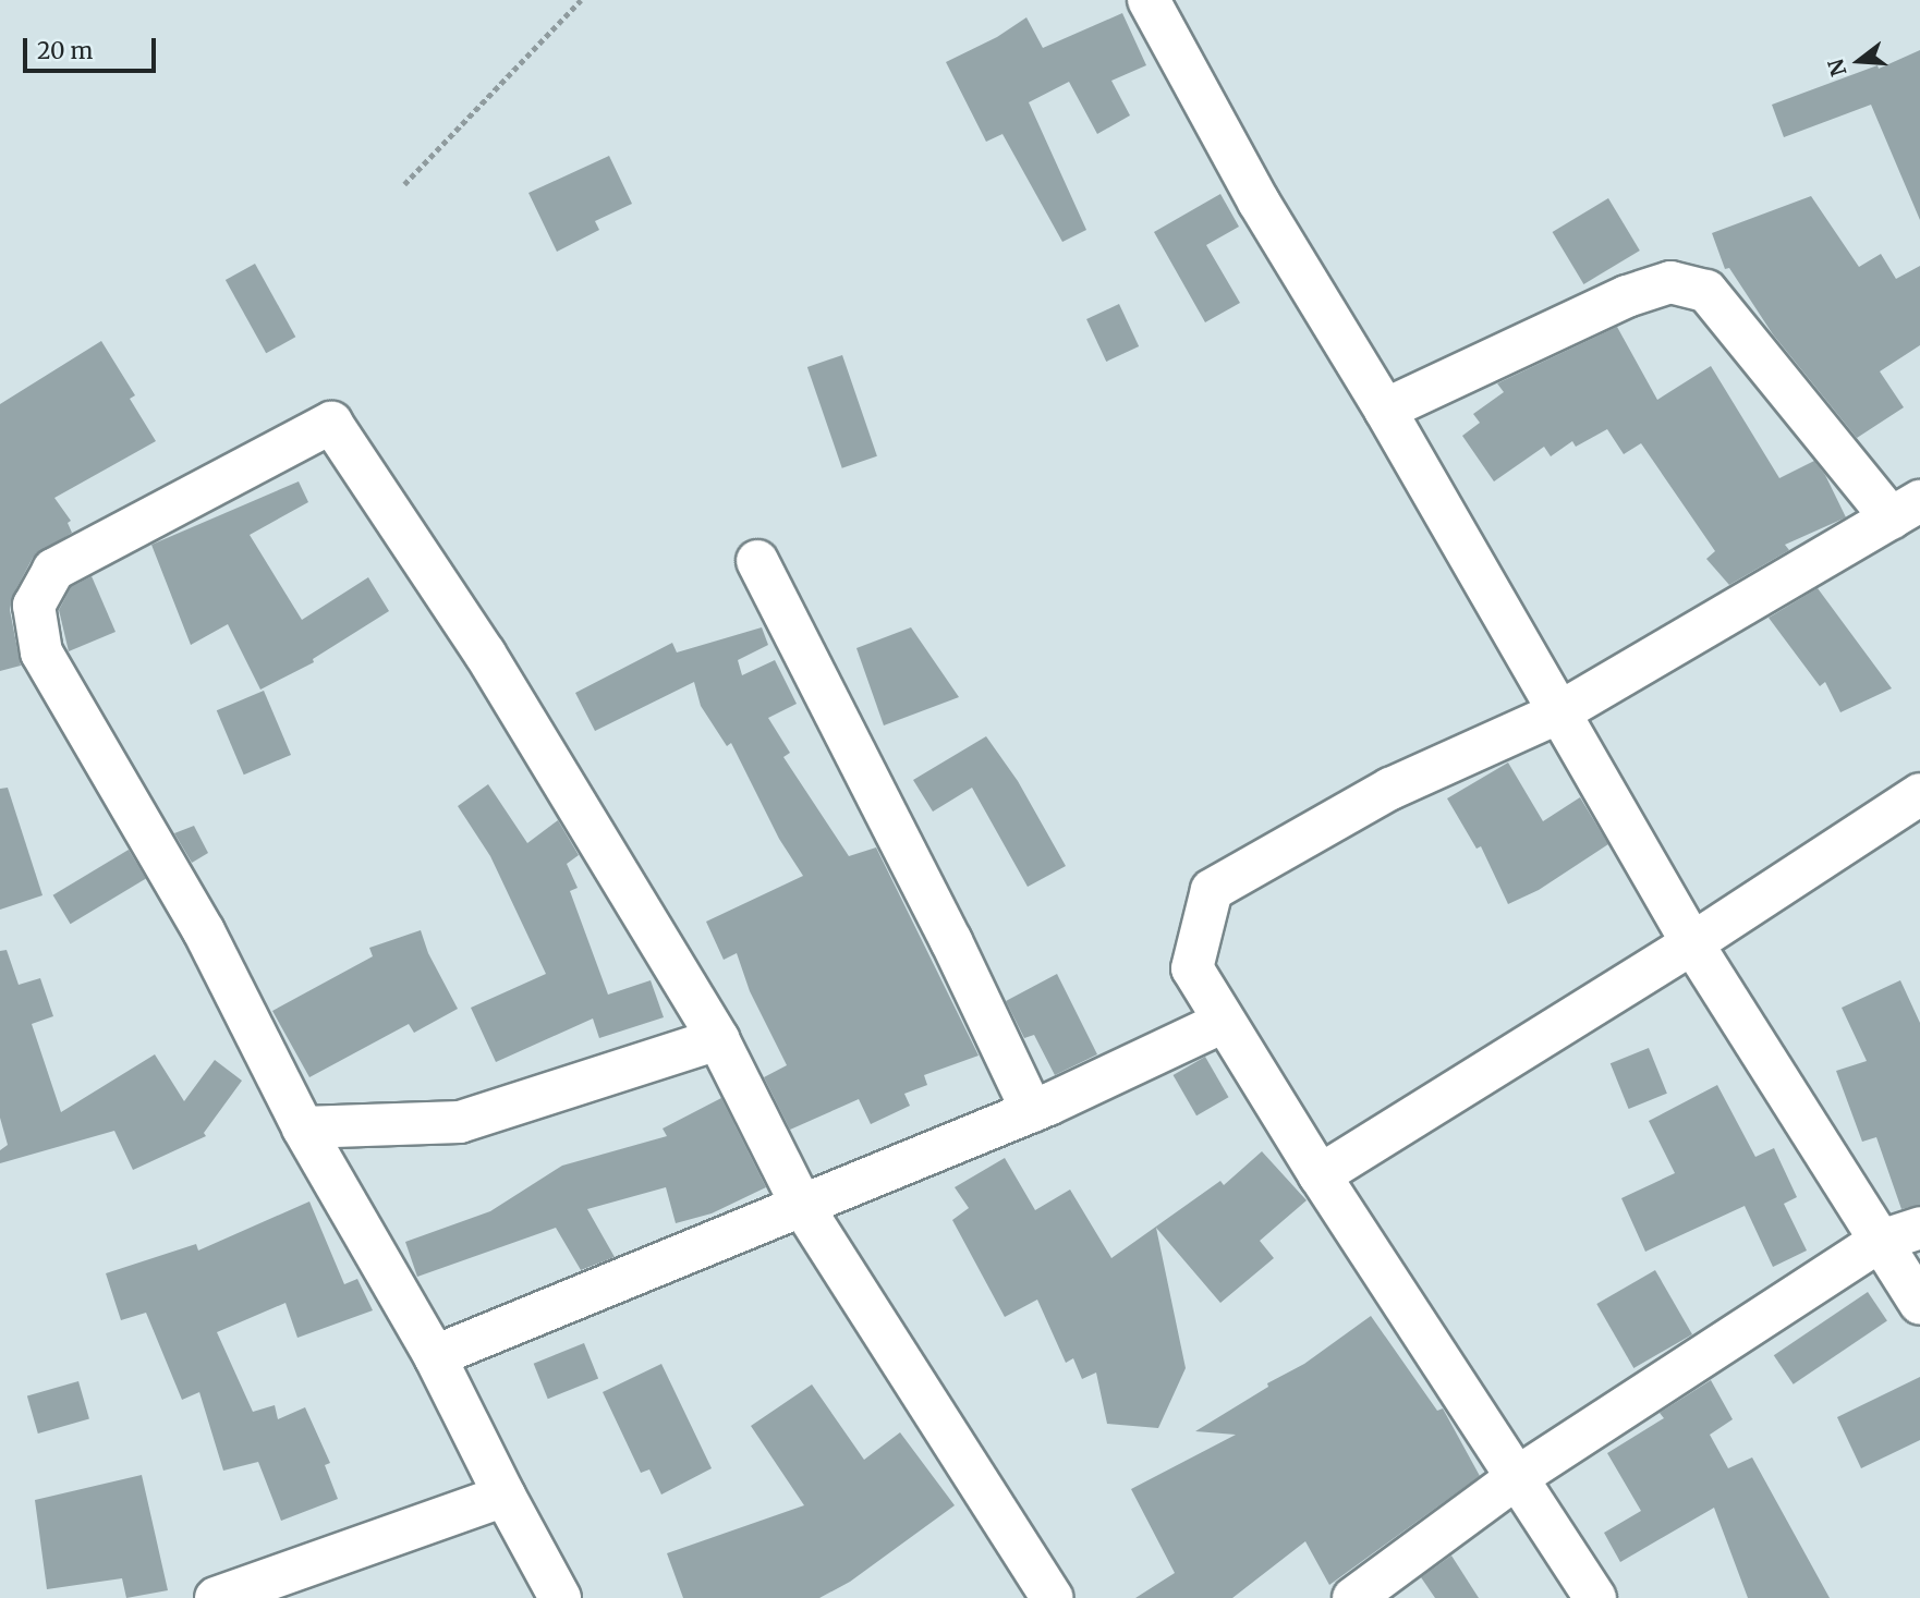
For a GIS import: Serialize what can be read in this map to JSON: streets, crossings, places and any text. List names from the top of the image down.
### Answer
{
  "scale_bar": "20 m",
  "north": "left"
}
